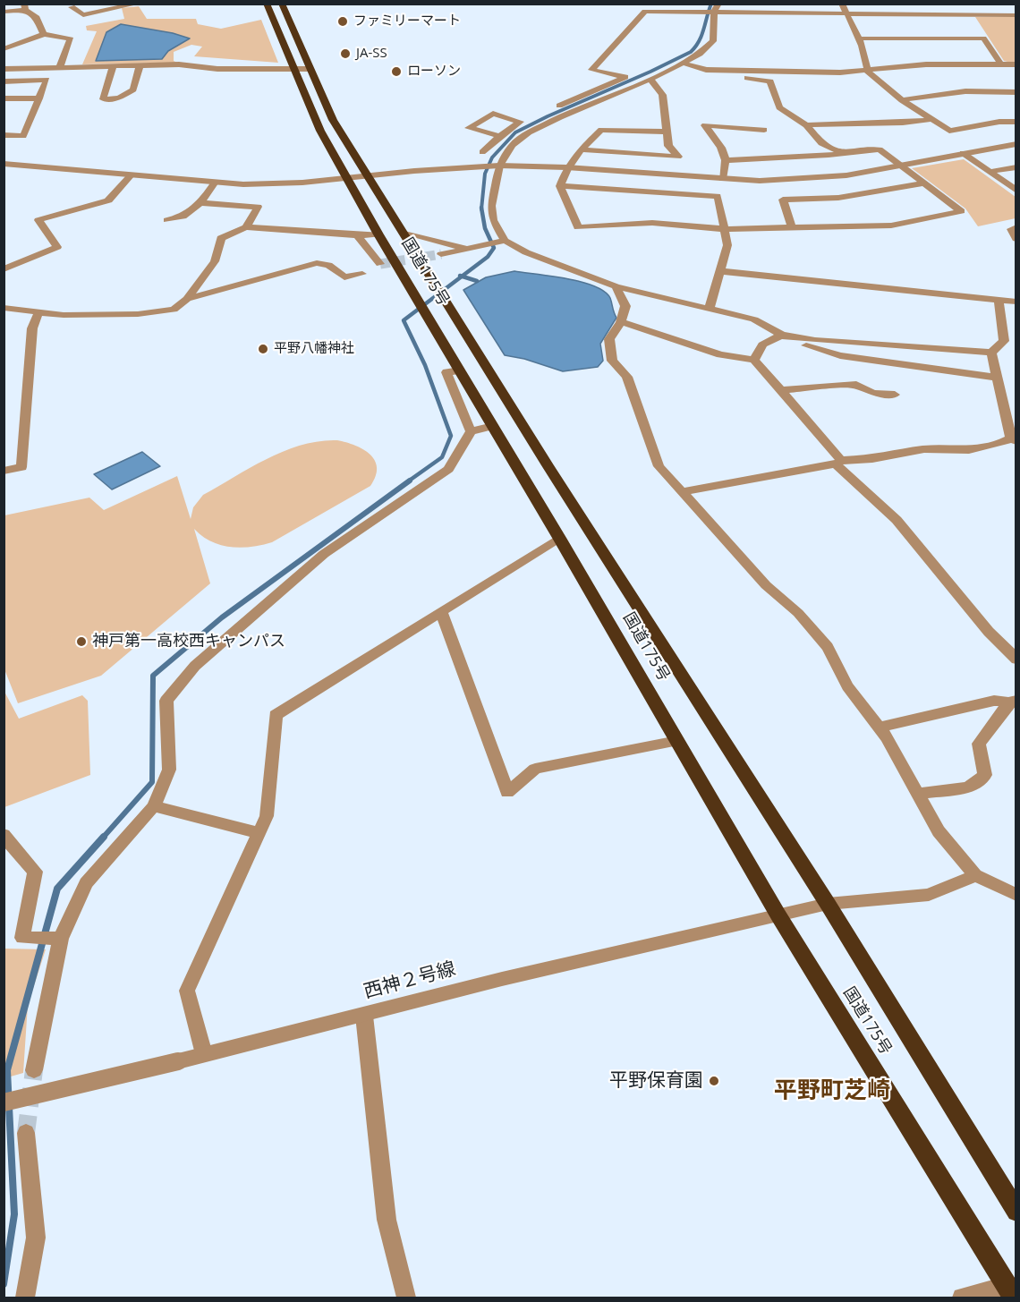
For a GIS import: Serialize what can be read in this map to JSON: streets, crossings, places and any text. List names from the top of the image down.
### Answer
{
  "streets": {
    "highway": ["国道175号"],
    "street": ["西神２号線"]
  },
  "crossings": [
    ["国道175号", "西神２号線"]
  ],
  "districts": ["平野町芝崎"],
  "places": [
    "ファミリーマート",
    "JA-SS",
    "ローソン",
    "平野八幡神社",
    "神戸第一高校西キャンパス",
    "平野保育園"
  ]
}
